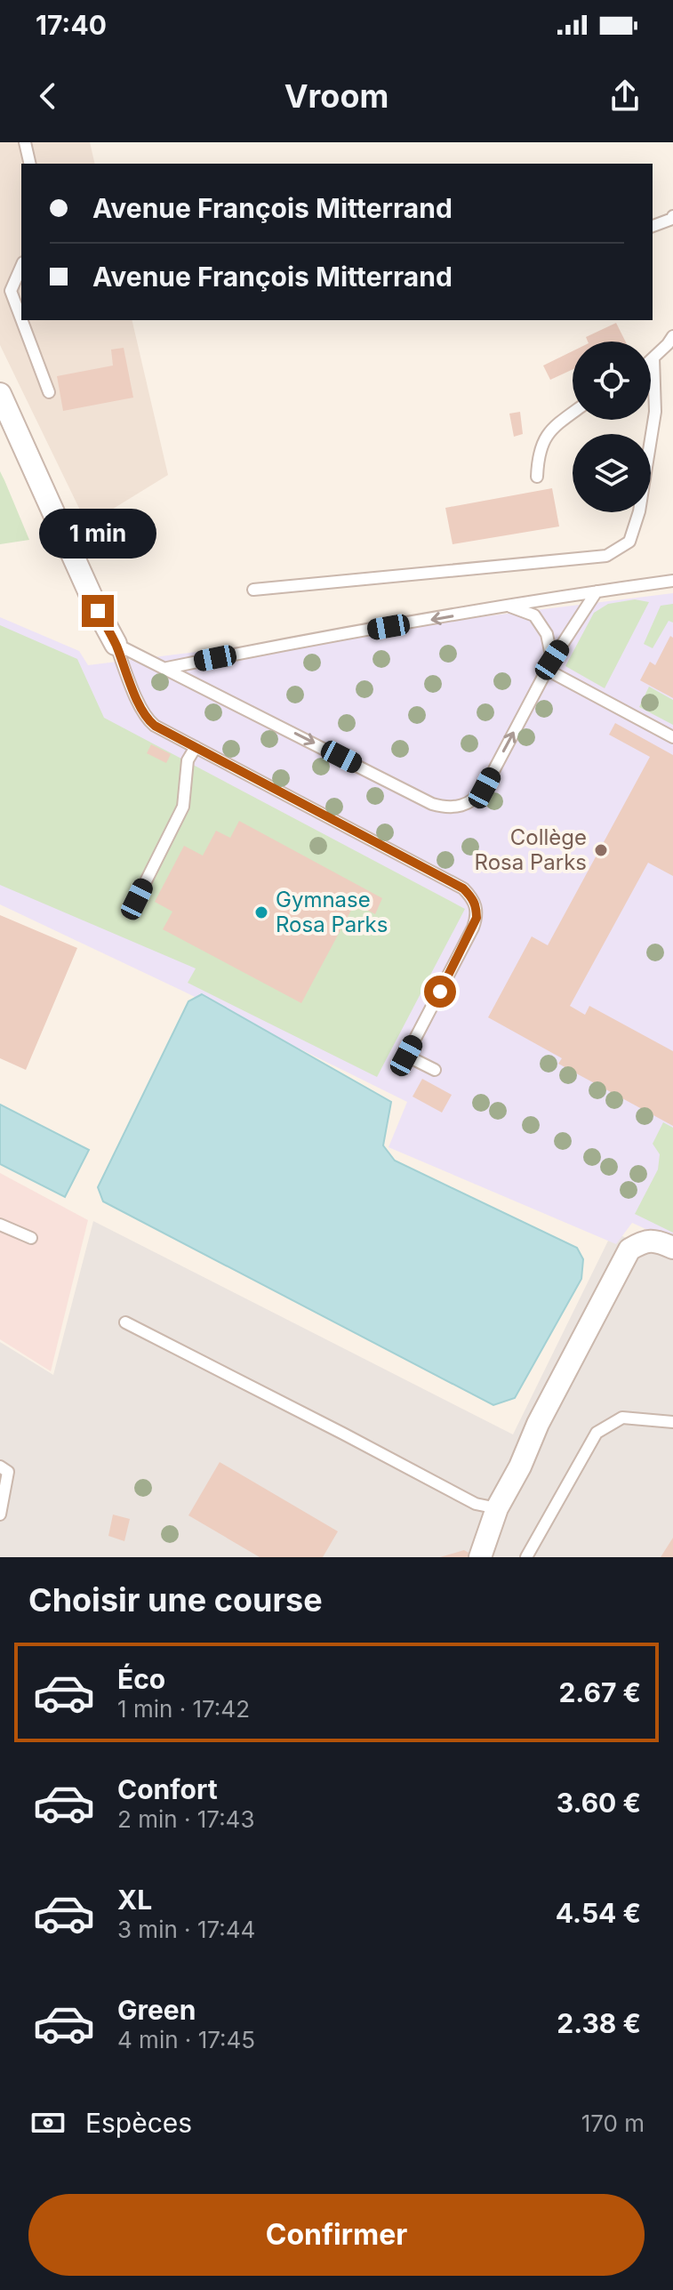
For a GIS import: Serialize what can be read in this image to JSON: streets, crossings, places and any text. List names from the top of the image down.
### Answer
{
  "places": ["Collège Rosa Parks", "Gymnase Rosa Parks"],
  "page": {
    "status": "17:40",
    "header": "Vroom",
    "banner": ["Avenue François Mitterrand", "Avenue François Mitterrand"],
    "bubble": "1 min",
    "heading": "Choisir une course",
    "list": [
      {
        "name": "Éco",
        "note": "1 min · 17:42",
        "value": "2.67 €"
      },
      {
        "name": "Confort",
        "note": "2 min · 17:43",
        "value": "3.60 €"
      },
      {
        "name": "XL",
        "note": "3 min · 17:44",
        "value": "4.54 €"
      },
      {
        "name": "Green",
        "note": "4 min · 17:45",
        "value": "2.38 €"
      }
    ],
    "pay": ["Espèces", "170 m"],
    "buttons": "Confirmer"
  }
}
